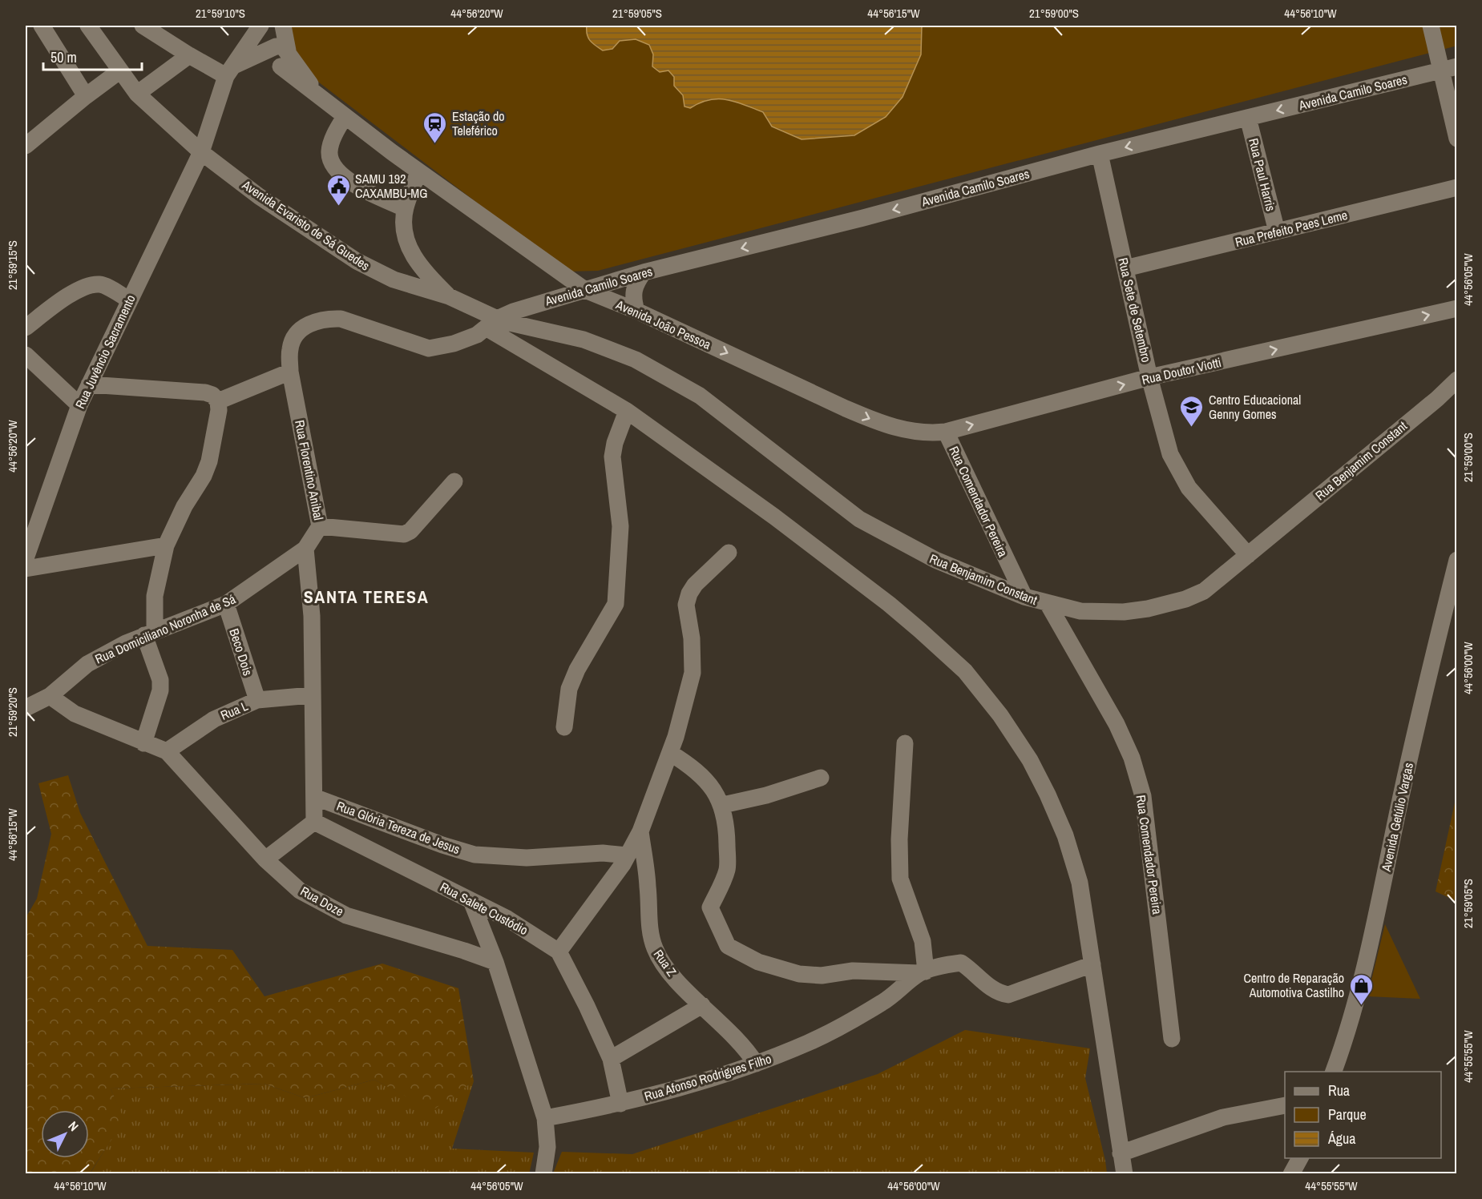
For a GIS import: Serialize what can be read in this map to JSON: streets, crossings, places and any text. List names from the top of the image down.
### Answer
{
  "streets": {
    "street": [
      "Avenida Camilo Soares",
      "Rua Paul Harris",
      "Avenida Evaristo de Sá Guedes",
      "Rua Prefeito Paes Leme",
      "Rua Sete de Setembro",
      "Avenida João Pessoa",
      "Rua Juvêncio Sacramento",
      "Rua Doutor Viotti",
      "Rua Benjamim Constant",
      "Rua Florentino Anibal",
      "Rua Comendador Pereira",
      "Rua Domiciliano Noronha de Sá",
      "Beco Dois",
      "Rua L",
      "Avenida Getúlio Vargas",
      "Rua Glória Tereza de Jesus",
      "Rua Doze",
      "Rua Salete Custódio",
      "Rua Z",
      "Rua Afonso Rodrigues Filho"
    ]
  },
  "crossings": [
    ["Avenida Camilo Soares", "Rua Paul Harris"],
    ["Avenida Camilo Soares", "Avenida Evaristo de Sá Guedes"],
    ["Avenida Camilo Soares", "Rua Sete de Setembro"],
    ["Avenida Camilo Soares", "Avenida João Pessoa"],
    ["Avenida Camilo Soares", "Rua Benjamim Constant"],
    ["Avenida Camilo Soares", "Rua Florentino Anibal"],
    ["Rua Paul Harris", "Rua Prefeito Paes Leme"],
    ["Avenida Evaristo de Sá Guedes", "Rua Juvêncio Sacramento"],
    ["Avenida Evaristo de Sá Guedes", "Rua Benjamim Constant"],
    ["Avenida Evaristo de Sá Guedes", "Rua Florentino Anibal"],
    ["Rua Prefeito Paes Leme", "Rua Sete de Setembro"],
    ["Rua Sete de Setembro", "Rua Doutor Viotti"],
    ["Rua Sete de Setembro", "Rua Benjamim Constant"],
    ["Avenida João Pessoa", "Rua Juvêncio Sacramento"],
    ["Avenida João Pessoa", "Rua Doutor Viotti"],
    ["Rua Doutor Viotti", "Rua Comendador Pereira"],
    ["Rua Benjamim Constant", "Rua Florentino Anibal"],
    ["Rua Benjamim Constant", "Rua Comendador Pereira"],
    ["Rua Florentino Anibal", "Rua Domiciliano Noronha de Sá"],
    ["Rua Domiciliano Noronha de Sá", "Beco Dois"],
    ["Rua Domiciliano Noronha de Sá", "Rua Doze"],
    ["Beco Dois", "Rua L"],
    ["Rua L", "Rua Doze"],
    ["Rua Glória Tereza de Jesus", "Rua Z"],
    ["Rua Z", "Rua Afonso Rodrigues Filho"]
  ],
  "one_way": ["Avenida Camilo Soares", "Avenida João Pessoa", "Rua Doutor Viotti"],
  "districts": ["SANTA TERESA"],
  "places": {
    "station": ["Estação do Teleférico"],
    "public building": ["SAMU 192 CAXAMBU-MG"],
    "school or university": ["Centro Educacional Genny Gomes"],
    "shop": ["Centro de Reparação Automotiva Castilho"]
  },
  "legend": ["Rua", "Parque", "Água"],
  "scale_bar": "50 m",
  "north": "top right",
  "coordinates": [
    "21°59'10\"S",
    "44°56'20\"W",
    "21°59'05\"S",
    "44°56'15\"W",
    "21°59'00\"S",
    "44°56'10\"W",
    "21°59'15\"S",
    "44°56'05\"W",
    "44°56'00\"W",
    "21°59'20\"S",
    "44°55'55\"W"
  ]
}
